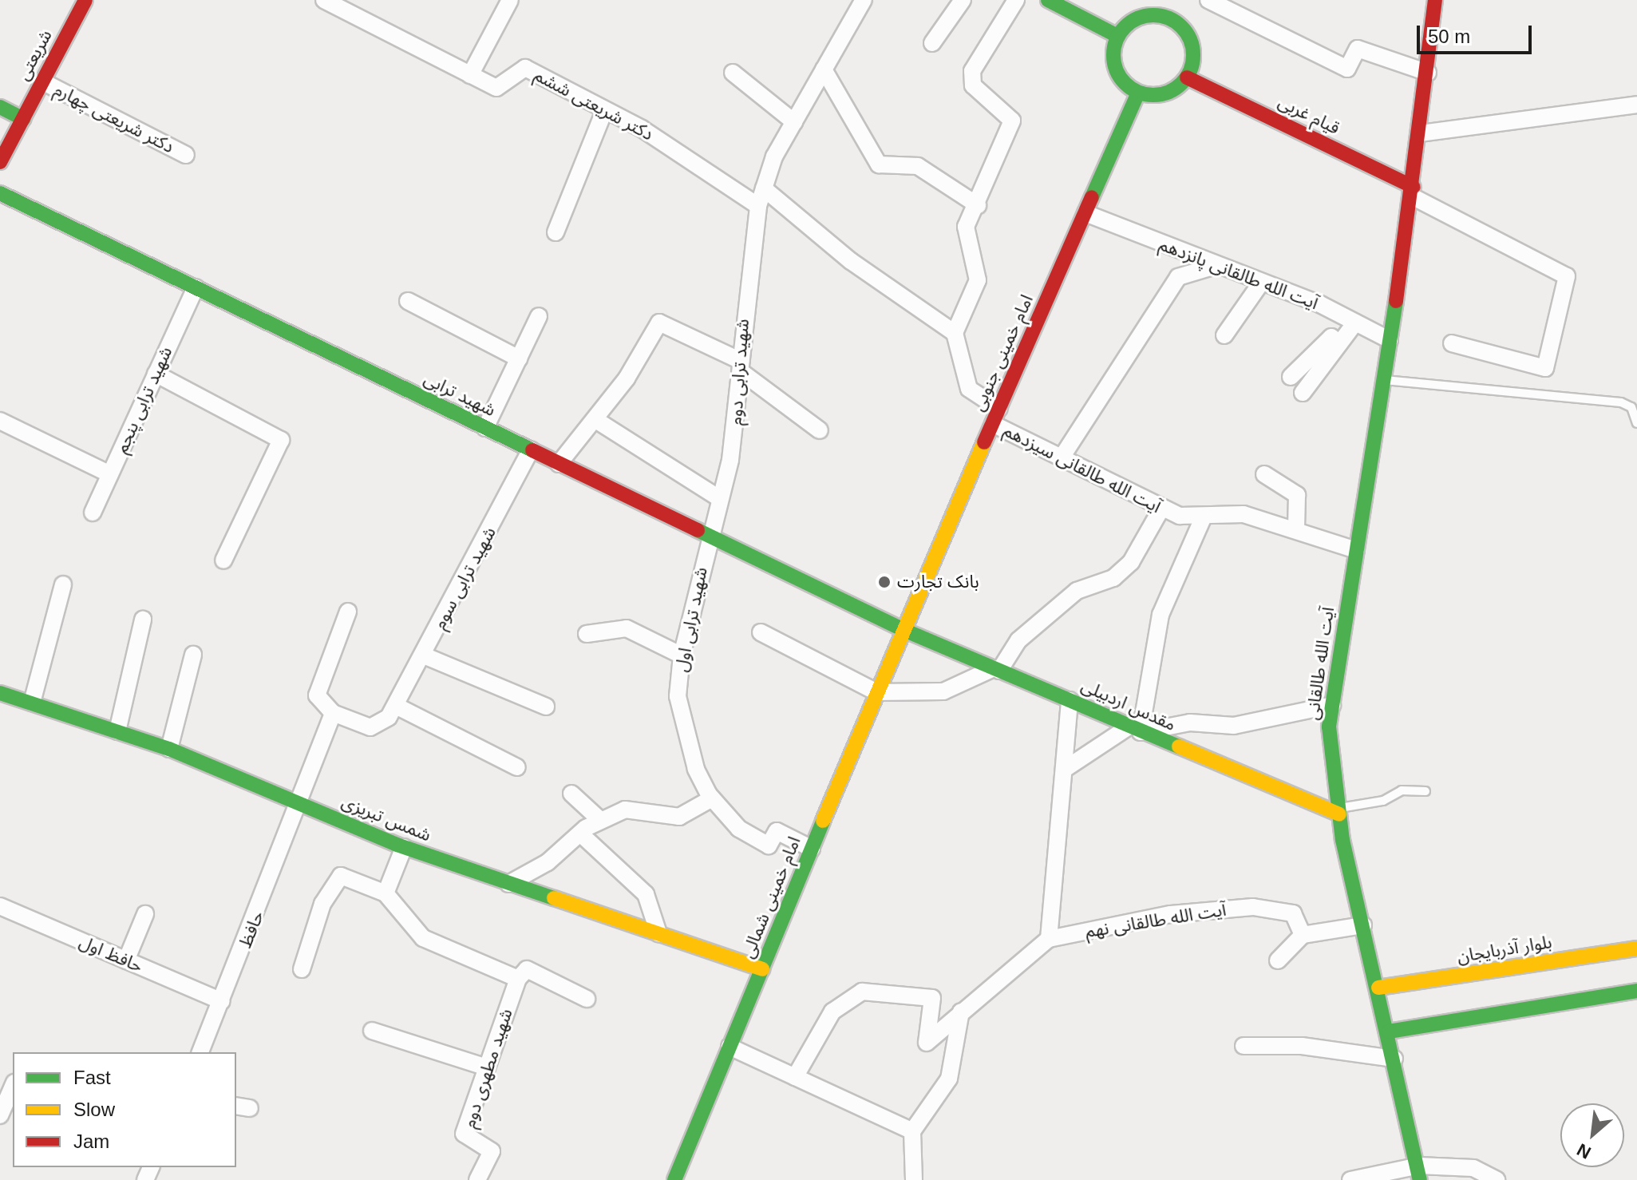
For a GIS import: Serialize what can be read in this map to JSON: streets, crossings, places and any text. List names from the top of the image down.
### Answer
{
  "streets": {
    "main road": [
      "شریعتی",
      "قیام غربی",
      "امام خمینی جنوبی",
      "شهید ترابی",
      "آیت الله طالقانی",
      "مقدس اردبیلی",
      "شمس تبریزی",
      "امام خمینی شمالی",
      "بلوار آذربایجان"
    ],
    "street": [
      "دکتر شریعتی ششم",
      "دکتر شریعتی چهارم",
      "آیت الله طالقانی پانزدهم",
      "شهید ترابی دوم",
      "شهید ترابی پنجم",
      "آیت الله طالقانی سیزدهم",
      "شهید ترابی سوم",
      "شهید ترابی اول",
      "آیت الله طالقانی نهم",
      "حافظ",
      "حافظ اول",
      "شهید مطهری دوم"
    ]
  },
  "crossings": [
    ["شریعتی", "دکتر شریعتی چهارم"],
    ["دکتر شریعتی ششم", "شهید ترابی دوم"],
    ["قیام غربی", "امام خمینی جنوبی"],
    ["قیام غربی", "آیت الله طالقانی"],
    ["آیت الله طالقانی پانزدهم", "امام خمینی جنوبی"],
    ["آیت الله طالقانی پانزدهم", "آیت الله طالقانی"],
    ["امام خمینی جنوبی", "شهید ترابی"],
    ["امام خمینی جنوبی", "آیت الله طالقانی سیزدهم"],
    ["امام خمینی جنوبی", "مقدس اردبیلی"],
    ["امام خمینی جنوبی", "امام خمینی شمالی"],
    ["شهید ترابی دوم", "شهید ترابی"],
    ["شهید ترابی دوم", "شهید ترابی اول"],
    ["شهید ترابی", "شهید ترابی پنجم"],
    ["شهید ترابی", "شهید ترابی سوم"],
    ["شهید ترابی", "شهید ترابی اول"],
    ["شهید ترابی", "مقدس اردبیلی"],
    ["شهید ترابی", "امام خمینی شمالی"],
    ["آیت الله طالقانی سیزدهم", "آیت الله طالقانی"],
    ["شهید ترابی اول", "امام خمینی شمالی"],
    ["آیت الله طالقانی", "مقدس اردبیلی"],
    ["آیت الله طالقانی", "بلوار آذربایجان"],
    ["مقدس اردبیلی", "امام خمینی شمالی"],
    ["شمس تبریزی", "امام خمینی شمالی"],
    ["شمس تبریزی", "حافظ"],
    ["حافظ", "حافظ اول"]
  ],
  "places": ["بانک تجارت"],
  "legend": ["Fast", "Slow", "Jam"],
  "scale_bar": "50 m",
  "north": "bottom left"
}
